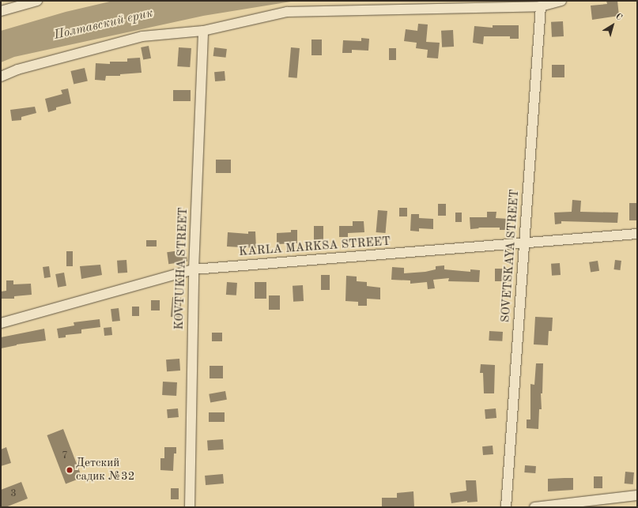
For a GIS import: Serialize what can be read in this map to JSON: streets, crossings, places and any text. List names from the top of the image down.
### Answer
{
  "streets": {
    "street": ["KARLA MARKSA STREET", "SOVETSKAYA STREET", "KOVTUKHA STREET"]
  },
  "crossings": [
    ["KARLA MARKSA STREET", "SOVETSKAYA STREET"],
    ["KARLA MARKSA STREET", "KOVTUKHA STREET"]
  ],
  "water": ["Полтавский ерик"],
  "places": ["Детский садик №32"],
  "house_numbers": ["7", "3"],
  "north": "top right"
}
